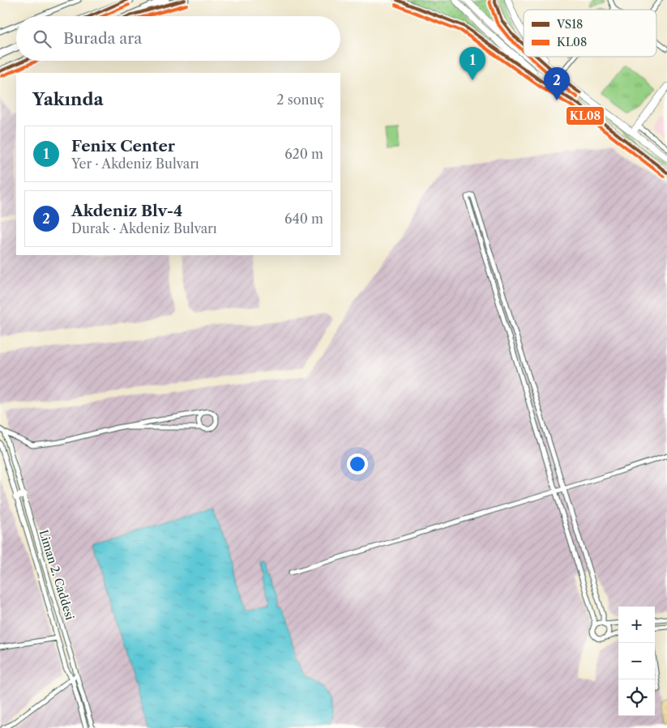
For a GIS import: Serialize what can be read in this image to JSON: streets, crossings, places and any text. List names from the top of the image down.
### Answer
{
  "streets": {
    "street": ["Liman 2. Caddesi"]
  },
  "lines": ["transit line VS18", "transit line KL08"],
  "legend": ["VS18", "KL08"],
  "page": {
    "search": "Burada ara",
    "pins": ["1", "2"],
    "heading": ["Yakında", "2 sonuç"],
    "list": [
      {
        "mark": "1",
        "name": "Fenix Center",
        "note": "Yer · Akdeniz Bulvarı",
        "value": "620 m"
      },
      {
        "mark": "2",
        "name": "Akdeniz Blv-4",
        "note": "Durak · Akdeniz Bulvarı",
        "value": "640 m"
      }
    ],
    "map_buttons": ["+", "−"]
  }
}
